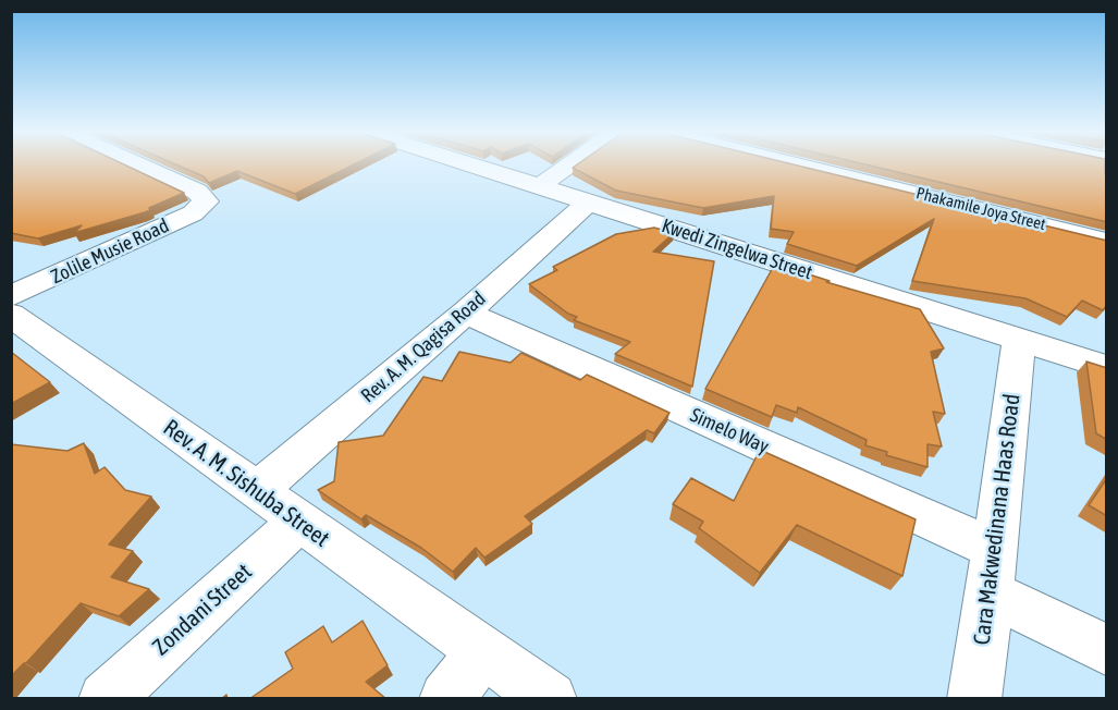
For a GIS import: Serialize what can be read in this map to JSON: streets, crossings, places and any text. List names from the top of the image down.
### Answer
{
  "streets": {
    "street": [
      "Phakamile Joya Street",
      "Kwedi Zingelwa Street",
      "Zolile Musie Road",
      "Rev. A. M. Qagisa Road",
      "Simelo Way",
      "Rev. A. M. Sishuba Street",
      "Cara Makwedinana Haas Road",
      "Zondani Street"
    ]
  },
  "crossings": [
    ["Kwedi Zingelwa Street", "Rev. A. M. Qagisa Road"],
    ["Kwedi Zingelwa Street", "Cara Makwedinana Haas Road"],
    ["Rev. A. M. Qagisa Road", "Simelo Way"],
    ["Rev. A. M. Qagisa Road", "Rev. A. M. Sishuba Street"],
    ["Simelo Way", "Cara Makwedinana Haas Road"],
    ["Rev. A. M. Sishuba Street", "Zondani Street"]
  ]
}
